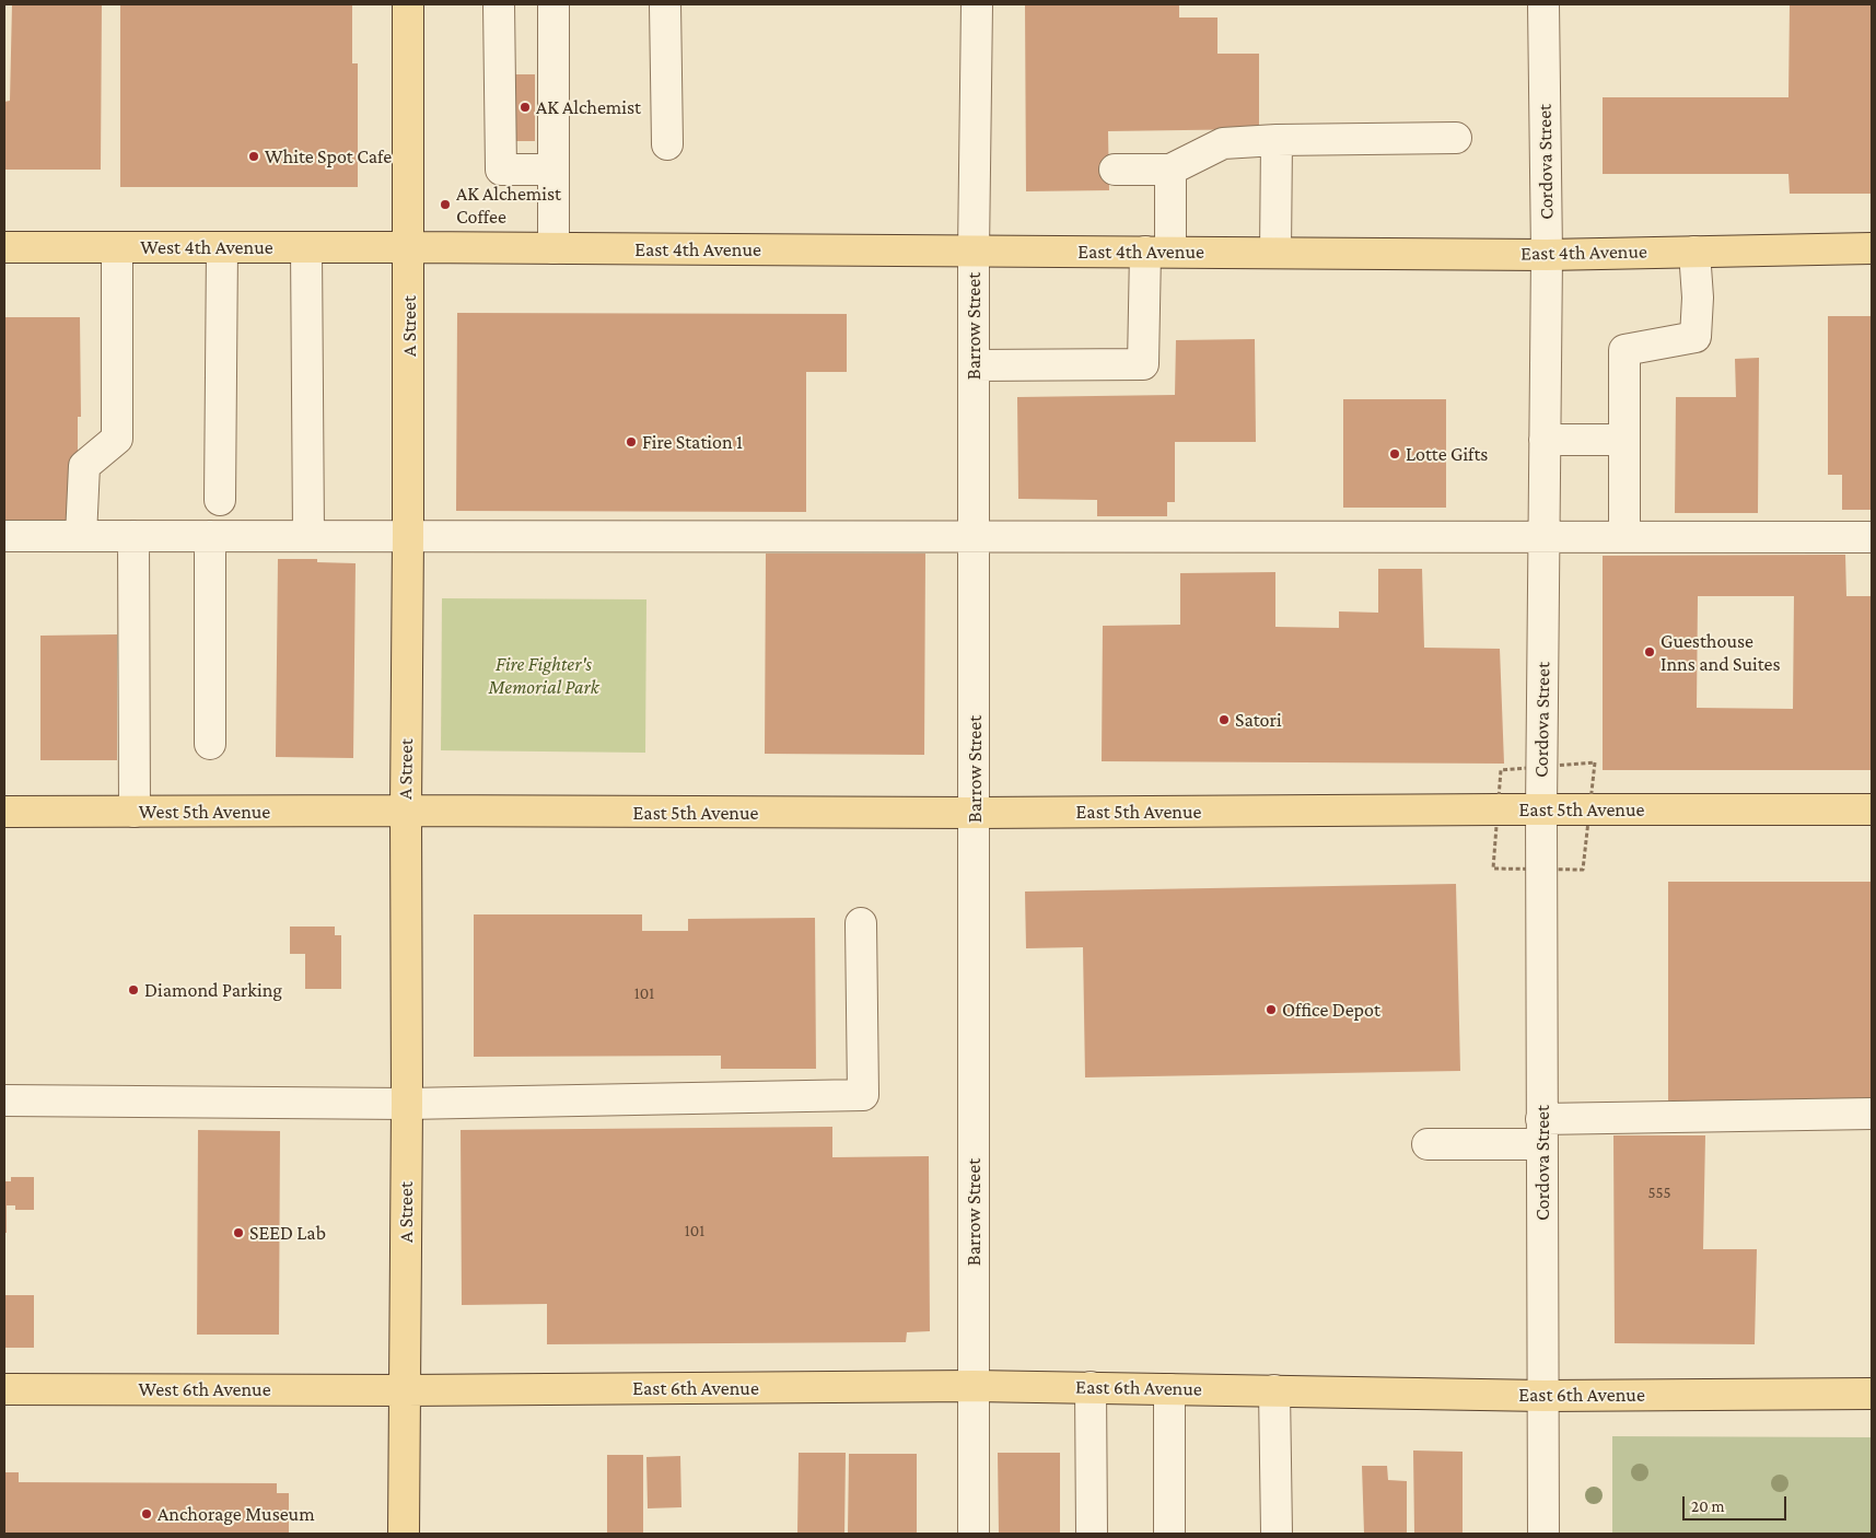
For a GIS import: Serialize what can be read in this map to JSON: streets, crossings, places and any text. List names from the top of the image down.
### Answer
{
  "streets": {
    "main road": [
      "West 4th Avenue",
      "East 4th Avenue",
      "A Street",
      "East 5th Avenue",
      "West 5th Avenue",
      "East 6th Avenue",
      "West 6th Avenue"
    ],
    "street": ["Cordova Street", "Barrow Street"]
  },
  "crossings": [
    ["Cordova Street", "East 4th Avenue"],
    ["Cordova Street", "East 5th Avenue"],
    ["Cordova Street", "East 6th Avenue"],
    ["West 4th Avenue", "East 4th Avenue"],
    ["West 4th Avenue", "A Street"],
    ["East 4th Avenue", "A Street"],
    ["East 4th Avenue", "Barrow Street"],
    ["A Street", "East 5th Avenue"],
    ["A Street", "West 5th Avenue"],
    ["A Street", "East 6th Avenue"],
    ["A Street", "West 6th Avenue"],
    ["Barrow Street", "East 5th Avenue"],
    ["Barrow Street", "East 6th Avenue"],
    ["East 5th Avenue", "West 5th Avenue"],
    ["East 6th Avenue", "West 6th Avenue"]
  ],
  "parks": ["Fire Fighter's Memorial Park"],
  "places": [
    "AK Alchemist",
    "White Spot Cafe",
    "AK Alchemist Coffee",
    "Fire Station 1",
    "Lotte Gifts",
    "Guesthouse Inns and Suites",
    "Satori",
    "Diamond Parking",
    "Office Depot",
    "SEED Lab",
    "Anchorage Museum"
  ],
  "house_numbers": ["101", "555", "101"],
  "scale_bar": "20 m"
}
